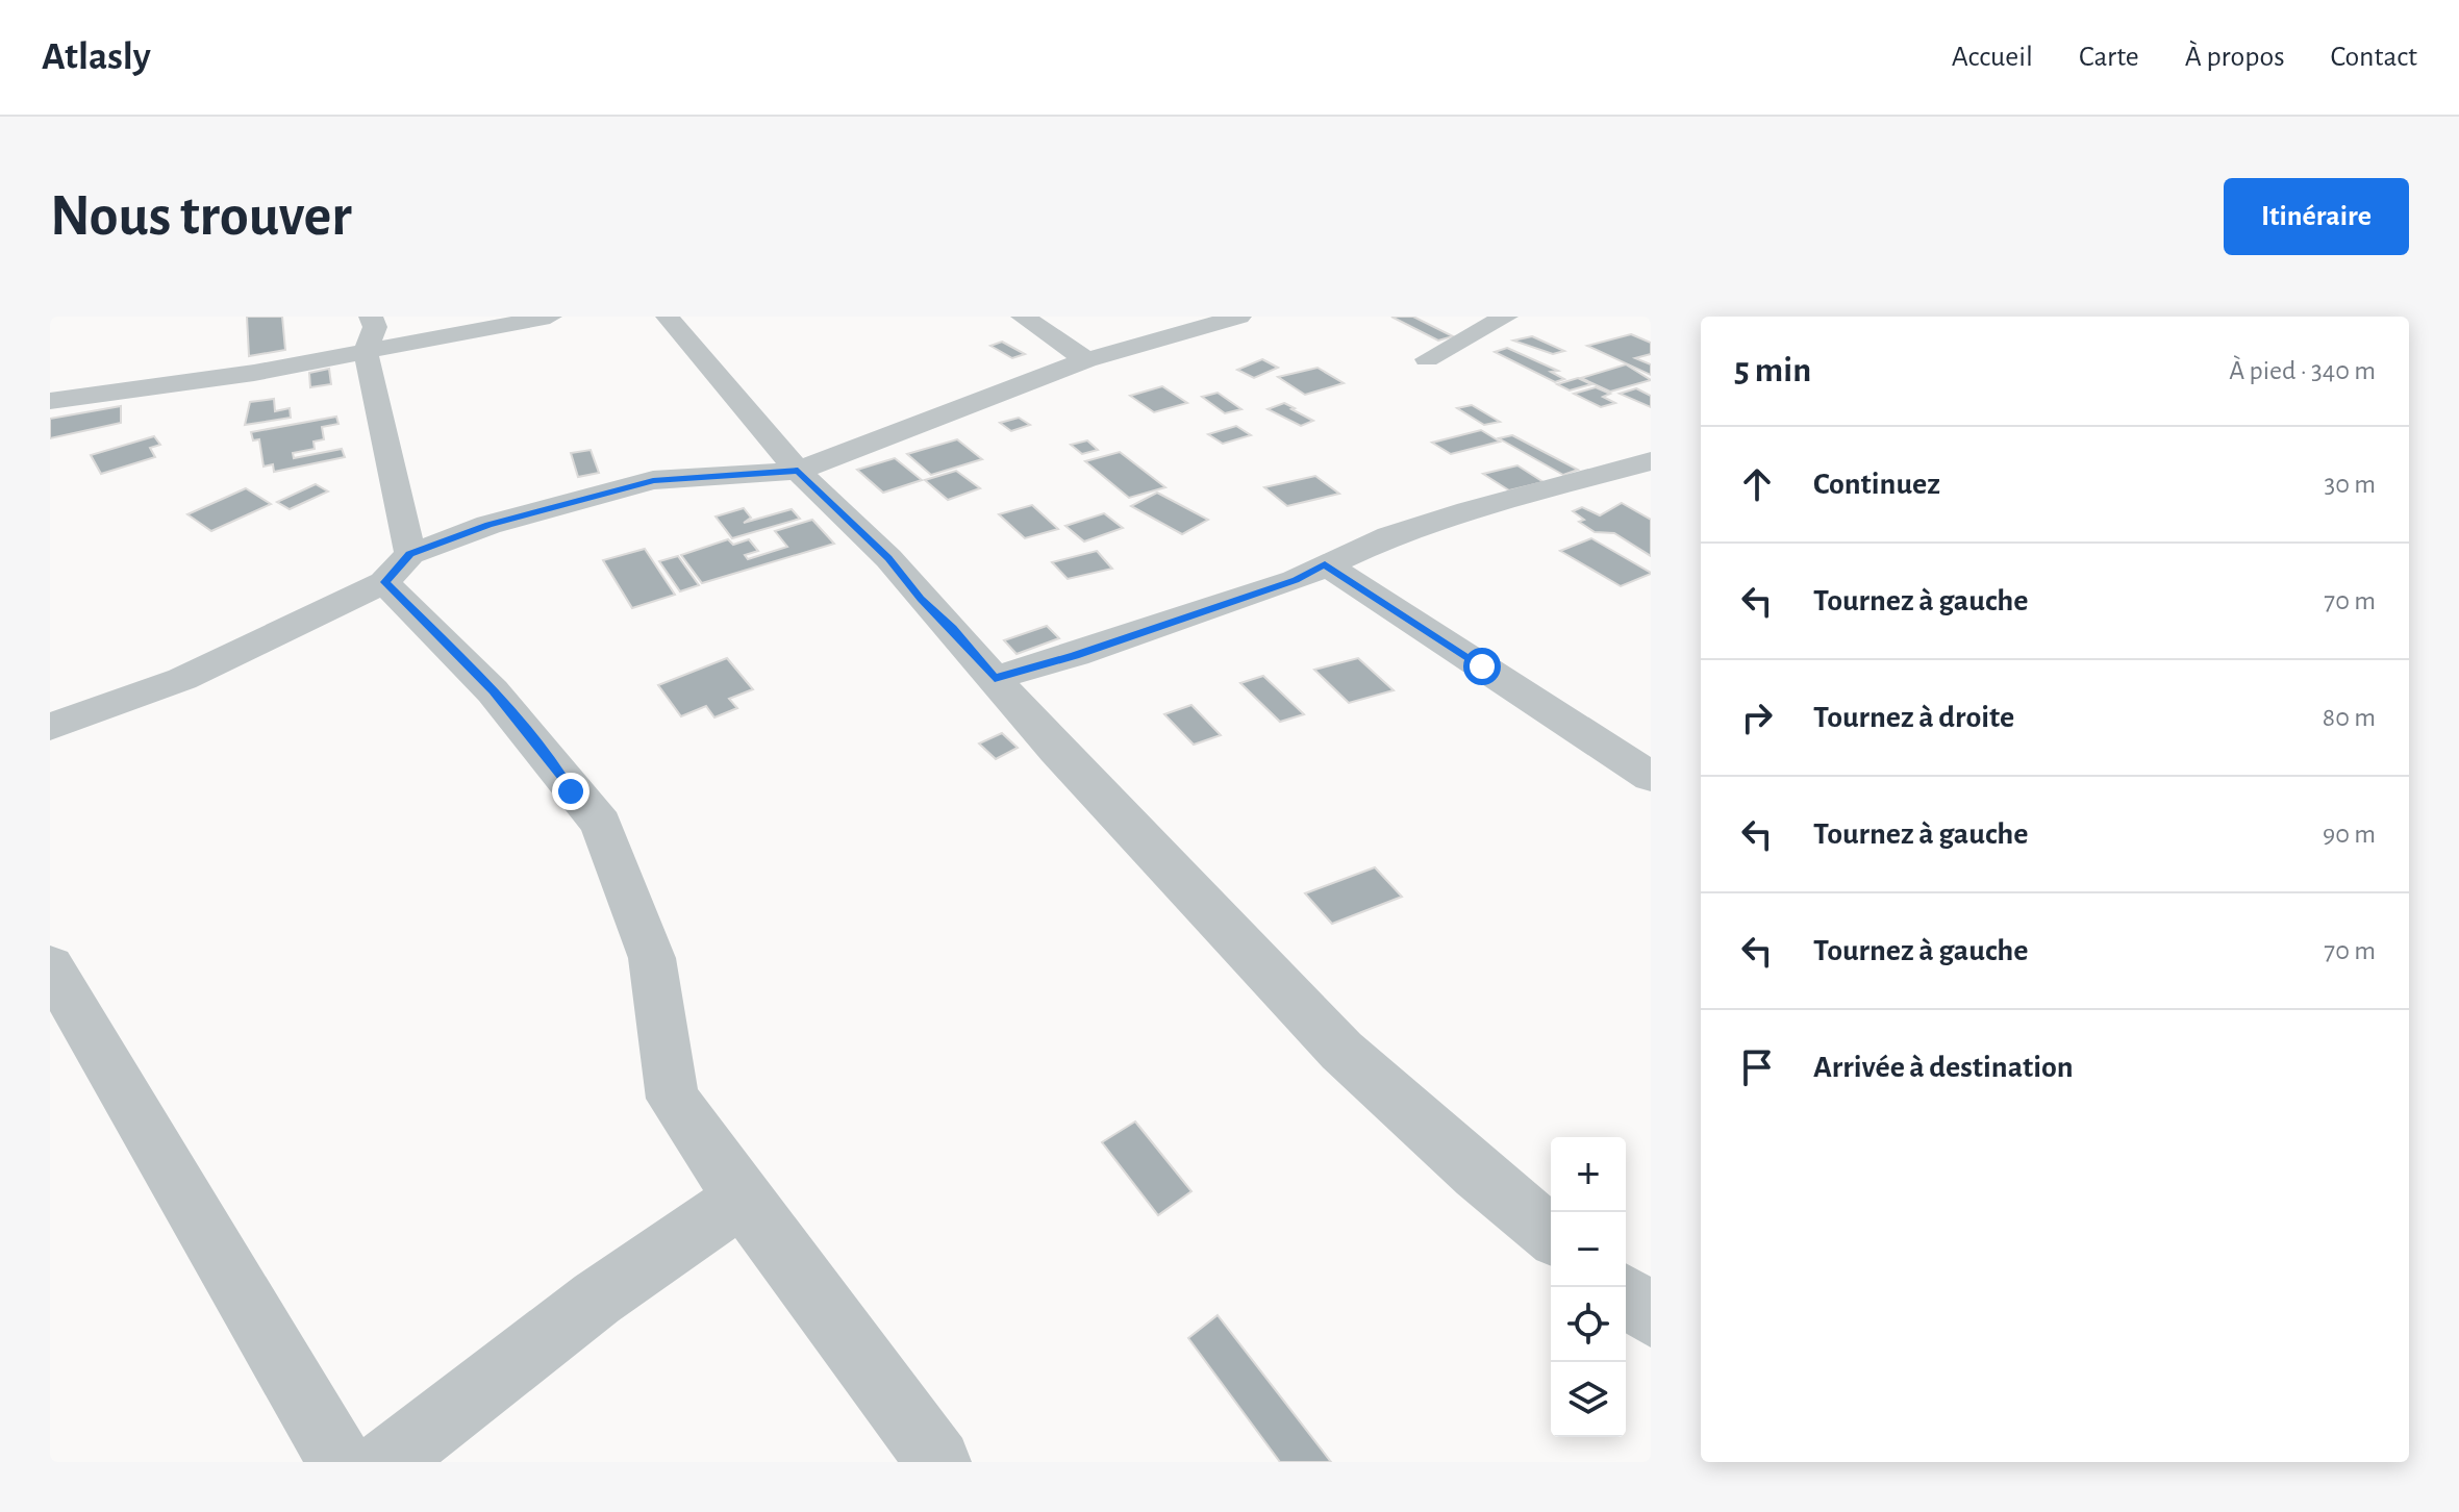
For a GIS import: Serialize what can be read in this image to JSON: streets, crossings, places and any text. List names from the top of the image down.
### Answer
{
  "page": {
    "header": "Atlasly",
    "nav": [
      "Accueil",
      "Carte",
      "À propos",
      "Contact"
    ],
    "buttons": "Itinéraire",
    "title": "Nous trouver",
    "heading": ["5 min", "À pied · 340 m"],
    "list": [
      ["Continuez", "30 m"],
      ["Tournez à gauche", "70 m"],
      ["Tournez à droite", "80 m"],
      ["Tournez à gauche", "90 m"],
      ["Tournez à gauche", "70 m"],
      "Arrivée à destination"
    ],
    "map_buttons": ["+", "−"]
  }
}
